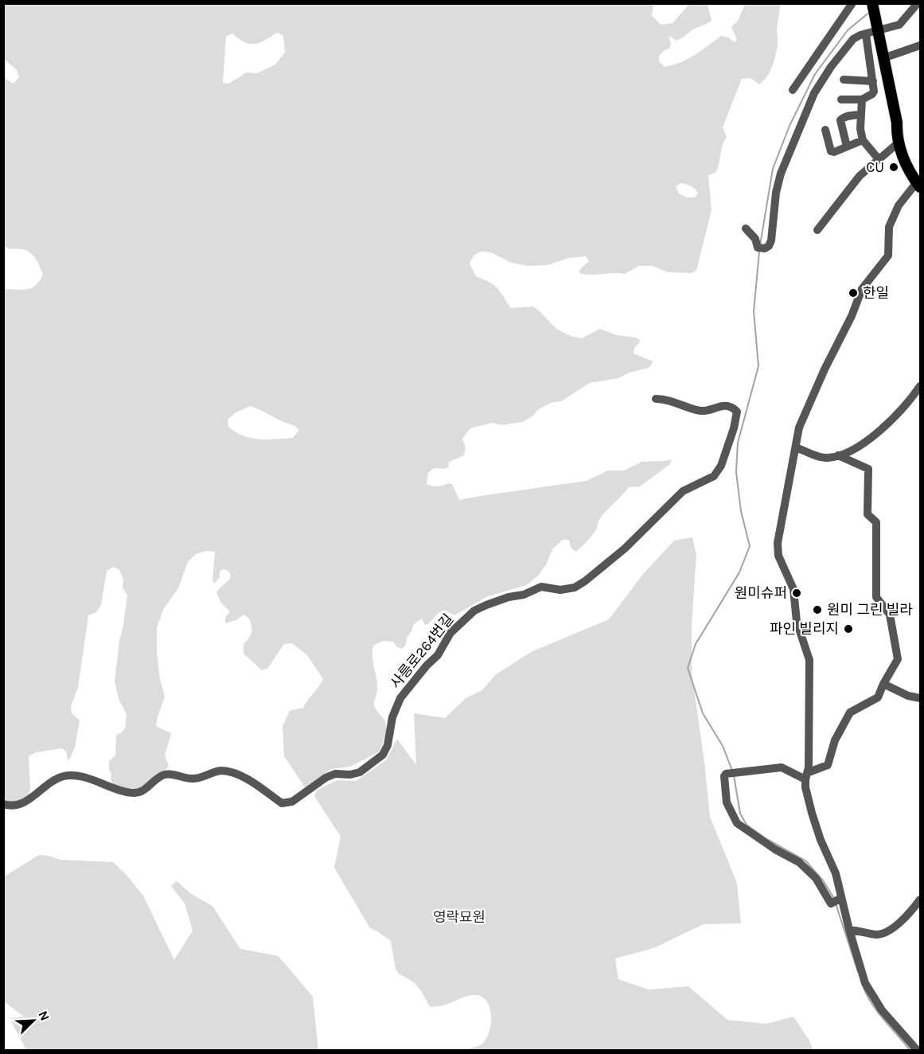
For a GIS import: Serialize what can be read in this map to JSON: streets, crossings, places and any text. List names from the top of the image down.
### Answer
{
  "streets": {
    "street": ["사릉로264번길"]
  },
  "parks": ["영락묘원"],
  "places": [
    "CU",
    "한일",
    "원미슈퍼",
    "원미 그린 빌라",
    "파인 빌리지"
  ],
  "north": "top right"
}
